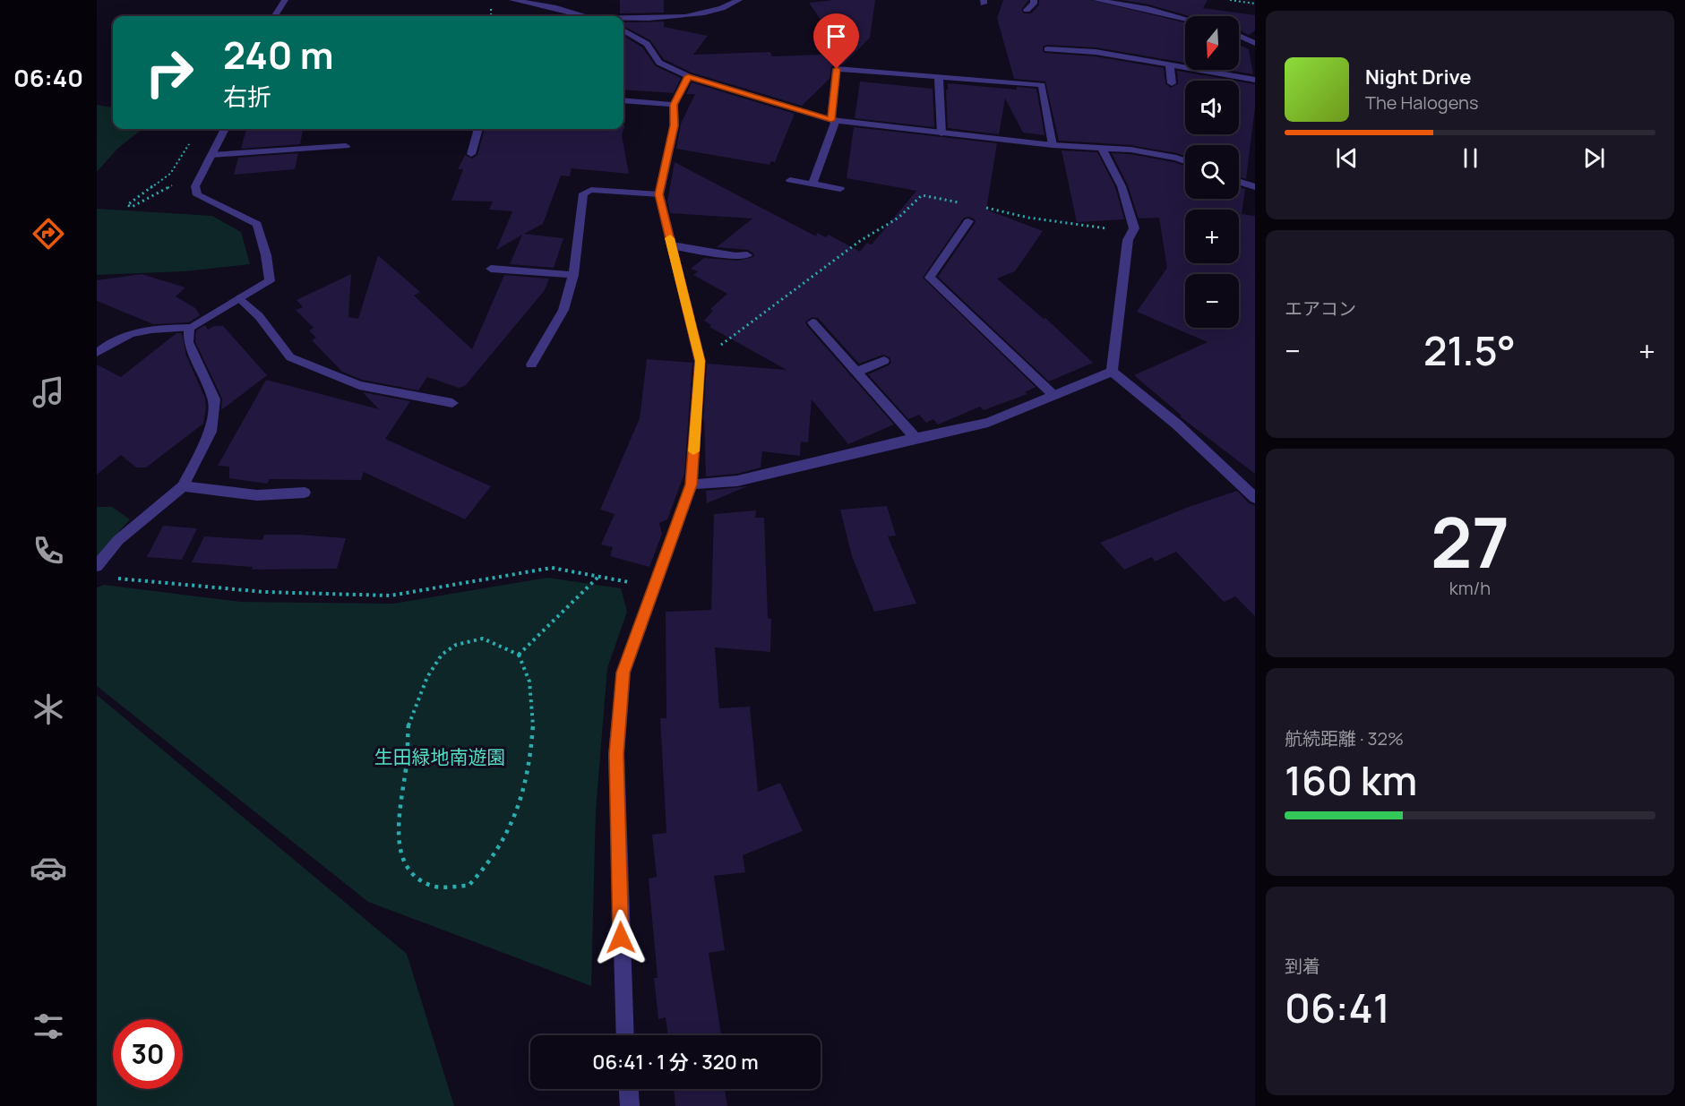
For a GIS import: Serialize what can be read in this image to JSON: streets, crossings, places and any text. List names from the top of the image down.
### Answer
{
  "parks": ["生田緑地南遊園"],
  "north": "bottom",
  "page": {
    "tabs": "06:40",
    "map_buttons": ["+", "−"],
    "turn": ["240 m", "右折"],
    "song": ["Night Drive", "The Halogens"],
    "tile": [
      "エアコン",
      ["27", "km/h"],
      ["航続距離 · 32%", "160 km"],
      ["到着", "06:41"]
    ],
    "heat": ["−", "21.5°", "+"],
    "limit": "30",
    "trip": "06:41 · 1 分 · 320 m"
  }
}
